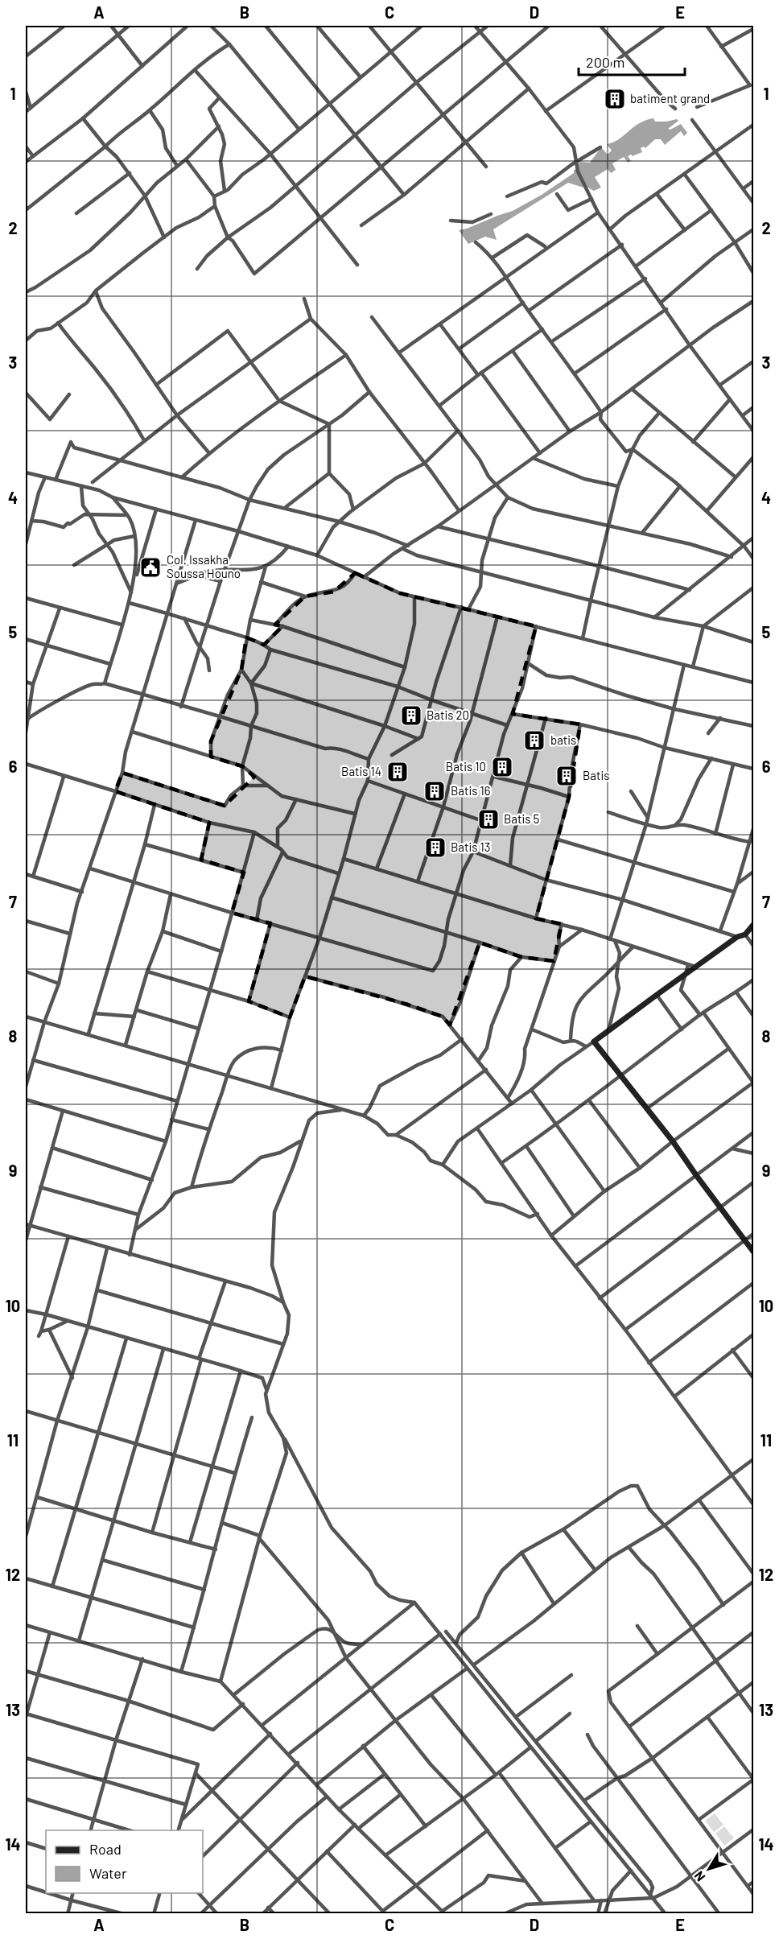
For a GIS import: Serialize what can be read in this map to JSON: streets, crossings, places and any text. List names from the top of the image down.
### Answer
{
  "places": {
    "building": [
      "batiment grand",
      "Batis 20",
      "batis",
      "Batis 10",
      "Batis 14",
      "Batis",
      "Batis 16",
      "Batis 5",
      "Batis 13"
    ],
    "public building": ["Col. Issakha Soussa Houno"]
  },
  "legend": ["Road", "Water"],
  "scale_bar": "200 m",
  "north": "bottom left",
  "grid": {
    "columns": [
      "A",
      "B",
      "C",
      "D",
      "E"
    ],
    "rows": [
      "1",
      "2",
      "3",
      "4",
      "5",
      "6",
      "7",
      "8",
      "9",
      "10",
      "11",
      "12",
      "13",
      "14"
    ]
  }
}
